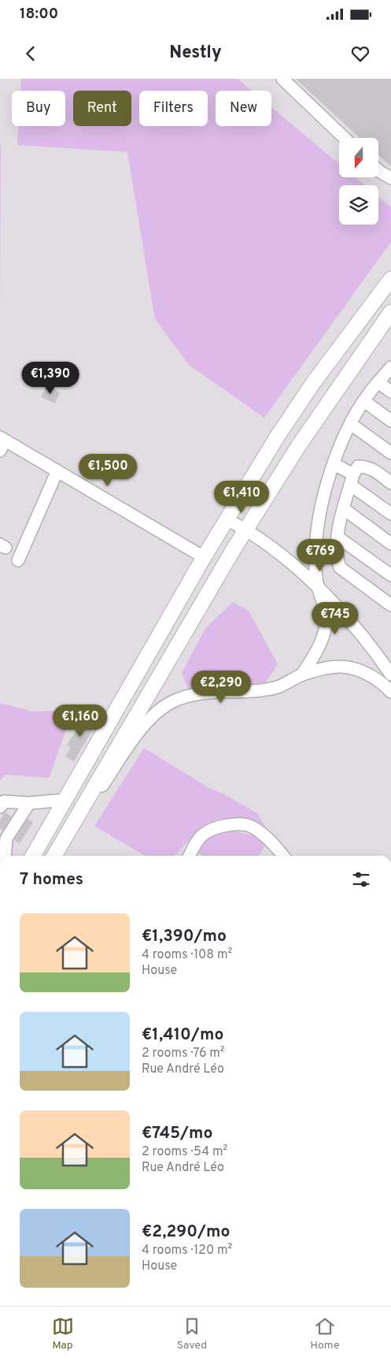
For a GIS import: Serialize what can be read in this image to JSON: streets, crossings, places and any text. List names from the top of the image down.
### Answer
{
  "north": "bottom",
  "page": {
    "status": "18:00",
    "header": "Nestly",
    "chip": [
      "Buy",
      "Rent",
      "Filters",
      "New"
    ],
    "price": [
      "€1,390",
      "€1,500",
      "€1,410",
      "€769",
      "€745",
      "€2,290",
      "€1,160"
    ],
    "heading": "7 homes",
    "list": [
      {
        "name": "€1,390/mo",
        "note": "4 rooms · 108 m² · House"
      },
      {
        "name": "€1,410/mo",
        "note": "2 rooms · 76 m² · Rue André Léo"
      },
      {
        "name": "€745/mo",
        "note": "2 rooms · 54 m² · Rue André Léo"
      },
      {
        "name": "€2,290/mo",
        "note": "4 rooms · 120 m² · House"
      }
    ],
    "tabs": ["Map", "Saved", "Home"]
  }
}
